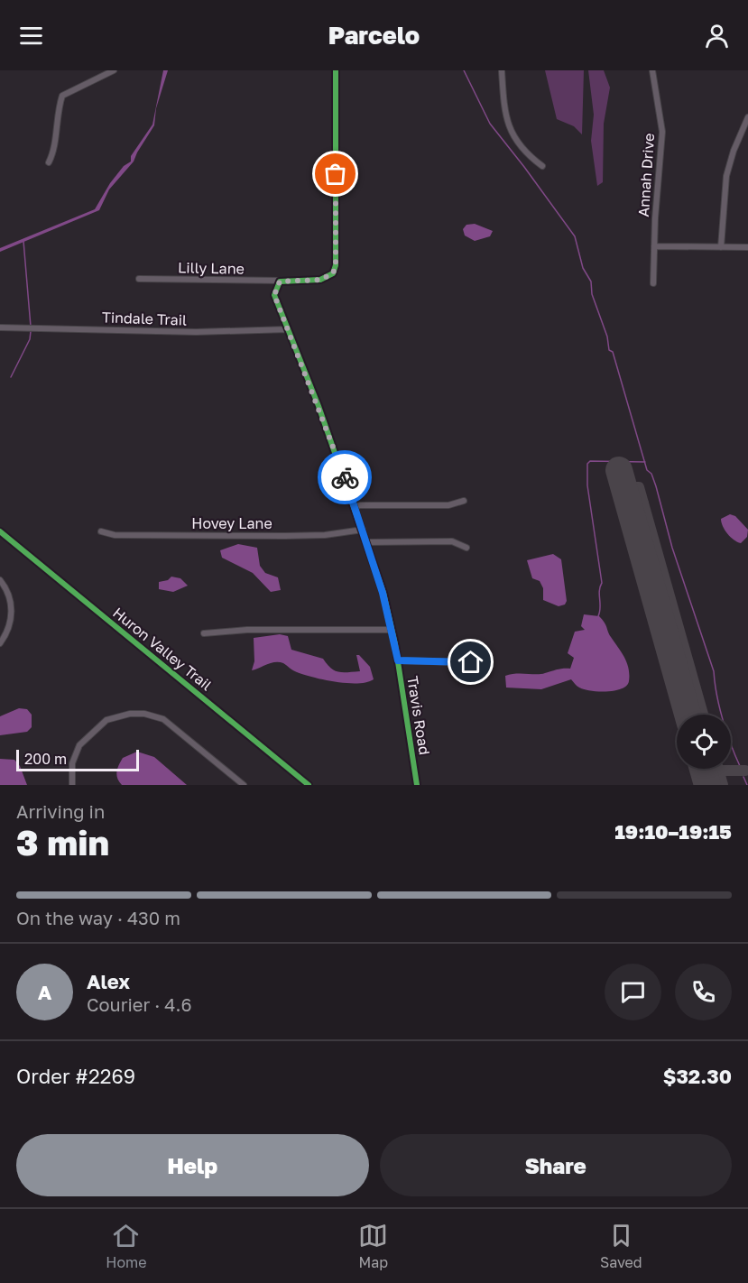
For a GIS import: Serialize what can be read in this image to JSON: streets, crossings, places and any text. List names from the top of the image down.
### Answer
{
  "streets": {
    "street": [
      "Annah Drive",
      "Lilly Lane",
      "Tindale Trail",
      "Hovey Lane",
      "Travis Road"
    ],
    "cycle path": ["Huron Valley Trail"]
  },
  "crossings": [
    ["Lilly Lane", "Travis Road"],
    ["Tindale Trail", "Travis Road"],
    ["Hovey Lane", "Travis Road"]
  ],
  "scale_bar": "200 m",
  "page": {
    "header": "Parcelo",
    "scale": "200 m",
    "heading": ["3 min", "Arriving in", "19:10–19:15"],
    "panel": [
      "Alex",
      "Courier · 4.6",
      "Order #2269",
      "$32.30"
    ],
    "bar": "On the way · 430 m",
    "round": "A",
    "buttons": ["Help", "Share"],
    "tabs": ["Home", "Map", "Saved"]
  }
}
